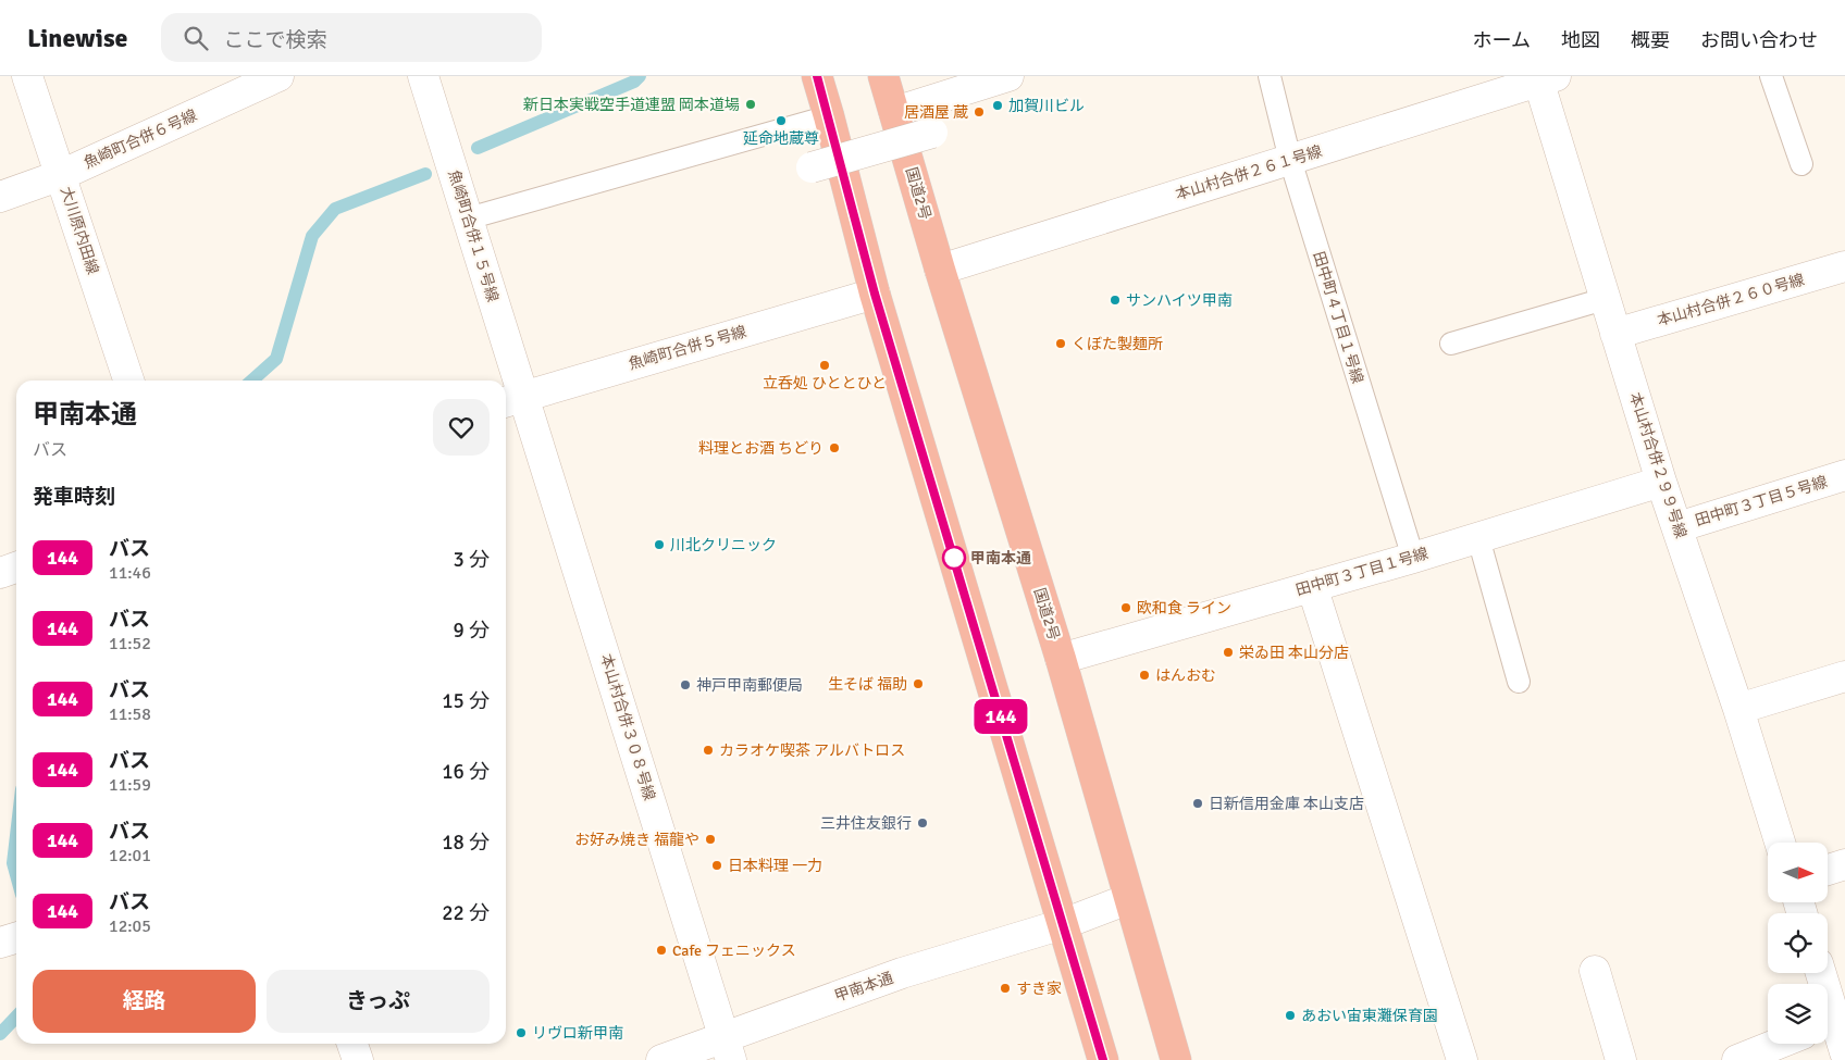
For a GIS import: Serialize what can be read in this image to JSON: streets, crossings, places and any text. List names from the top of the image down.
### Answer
{
  "streets": {
    "highway": ["国道2号"],
    "street": [
      "魚崎町合併６号線",
      "本山村合併２６１号線",
      "大川原内田線",
      "魚崎町合併１５号線",
      "本山村合併２６０号線",
      "魚崎町合併５号線",
      "本山村合併２９９号線",
      "田中町３丁目５号線",
      "田中町３丁目１号線",
      "本山村合併３０８号線",
      "甲南本通"
    ],
    "lane": ["田中町４丁目１号線"]
  },
  "crossings": [
    ["魚崎町合併６号線", "大川原内田線"],
    ["本山村合併２６１号線", "国道2号"],
    ["本山村合併２６１号線", "田中町４丁目１号線"],
    ["本山村合併２６１号線", "本山村合併２９９号線"],
    ["国道2号", "田中町３丁目１号線"],
    ["国道2号", "甲南本通"],
    ["魚崎町合併１５号線", "魚崎町合併５号線"],
    ["魚崎町合併１５号線", "本山村合併３０８号線"],
    ["本山村合併２６０号線", "本山村合併２９９号線"],
    ["田中町４丁目１号線", "田中町３丁目１号線"],
    ["魚崎町合併５号線", "本山村合併３０８号線"],
    ["本山村合併２９９号線", "田中町３丁目５号線"],
    ["本山村合併２９９号線", "田中町３丁目１号線"],
    ["本山村合併３０８号線", "甲南本通"]
  ],
  "places": [
    "新日本実戦空手道連盟 岡本道場",
    "加賀川ビル",
    "居酒屋 蔵",
    "延命地蔵尊",
    "サンハイツ甲南",
    "くぼた製麺所",
    "立呑処 ひととひと",
    "料理とお酒 ちどり",
    "川北クリニック",
    "甲南本通",
    "欧和食 ライン",
    "栄ゐ田 本山分店",
    "はんおむ",
    "生そば 福助",
    "神戸甲南郵便局",
    "カラオケ喫茶 アルバトロス",
    "日新信用金庫 本山支店",
    "三井住友銀行",
    "お好み焼き 福龍や",
    "日本料理 一力",
    "Cafe フェニックス",
    "すき家",
    "あおい宙東灘保育園",
    "リヴロ新甲南"
  ],
  "lines": ["bus line 144"],
  "north": "right",
  "page": {
    "header": "Linewise",
    "search": "ここで検索",
    "nav": [
      "ホーム",
      "地図",
      "概要",
      "お問い合わせ"
    ],
    "on_map": "144",
    "heading": [
      ["甲南本通", "バス"],
      "発車時刻"
    ],
    "list": [
      {
        "mark": "144",
        "name": "バス",
        "note": "11:46",
        "value": "3 分"
      },
      {
        "mark": "144",
        "name": "バス",
        "note": "11:52",
        "value": "9 分"
      },
      {
        "mark": "144",
        "name": "バス",
        "note": "11:58",
        "value": "15 分"
      },
      {
        "mark": "144",
        "name": "バス",
        "note": "11:59",
        "value": "16 分"
      },
      {
        "mark": "144",
        "name": "バス",
        "note": "12:01",
        "value": "18 分"
      },
      {
        "mark": "144",
        "name": "バス",
        "note": "12:05",
        "value": "22 分"
      }
    ],
    "buttons": ["経路", "きっぷ"]
  }
}
